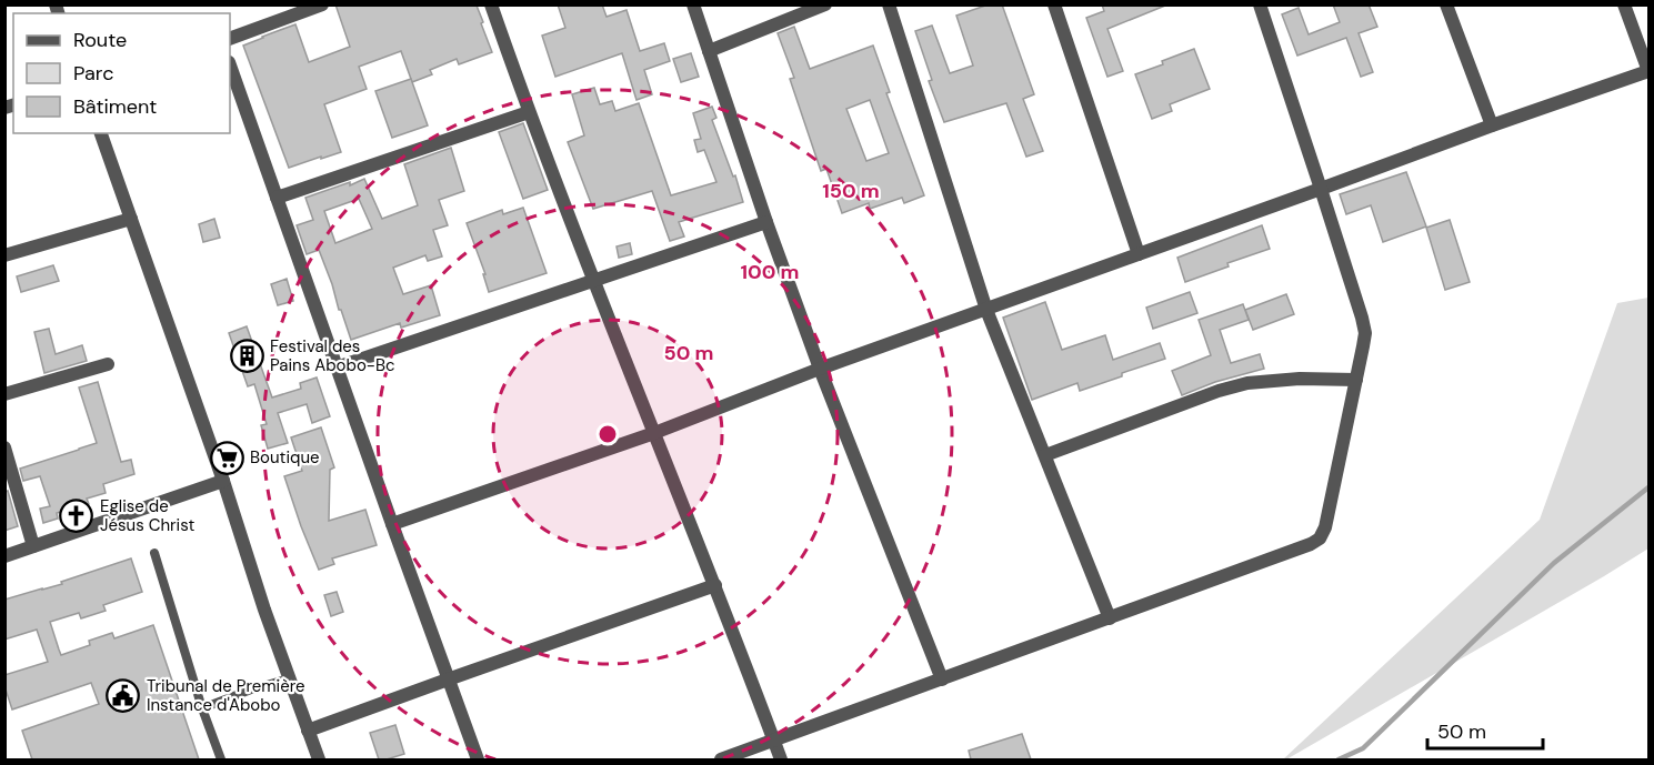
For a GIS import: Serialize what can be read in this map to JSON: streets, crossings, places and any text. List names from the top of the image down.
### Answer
{
  "places": {
    "building": ["Festival des Pains Abobo-Bc"],
    "supermarket": ["Boutique"],
    "church": ["Eglise de Jésus Christ"],
    "public building": ["Tribunal de Première Instance d'Abobo"]
  },
  "legend": ["Route", "Parc", "Bâtiment"],
  "scale_bar": "50 m",
  "rings": ["150 m", "100 m", "50 m"]
}
